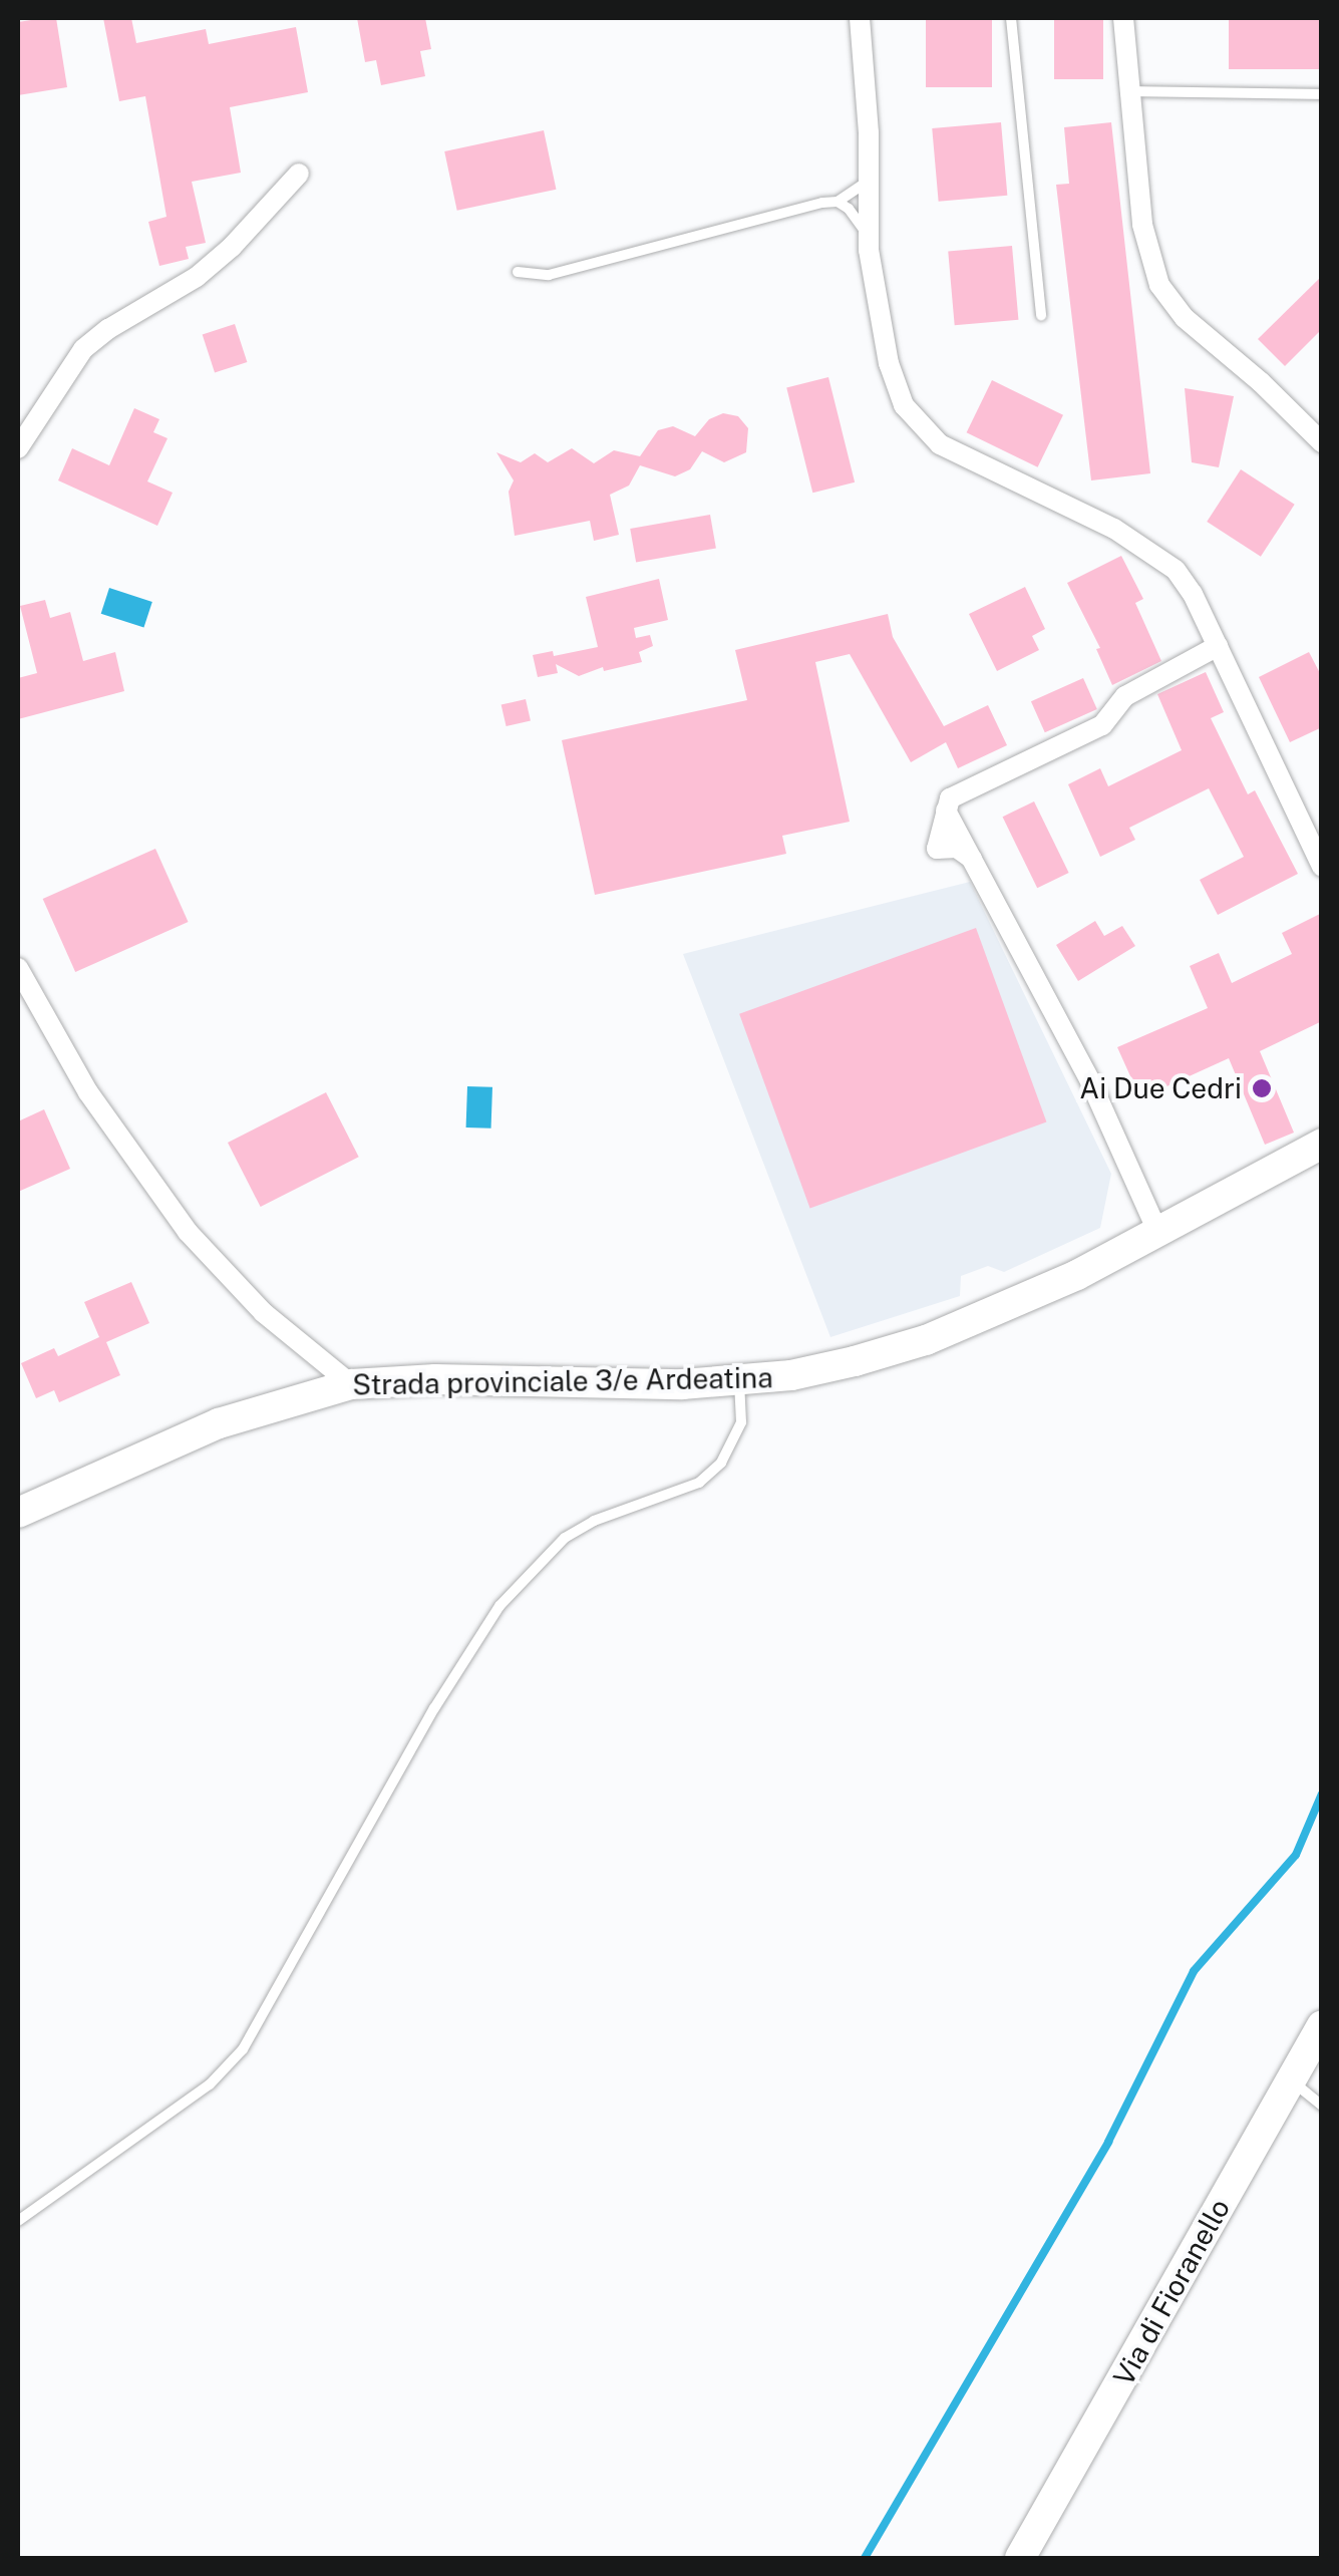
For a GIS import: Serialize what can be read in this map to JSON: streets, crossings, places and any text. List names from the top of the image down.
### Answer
{
  "streets": {
    "main road": ["Strada provinciale 3/e Ardeatina", "Via di Fioranello"]
  },
  "places": ["Ai Due Cedri"]
}
